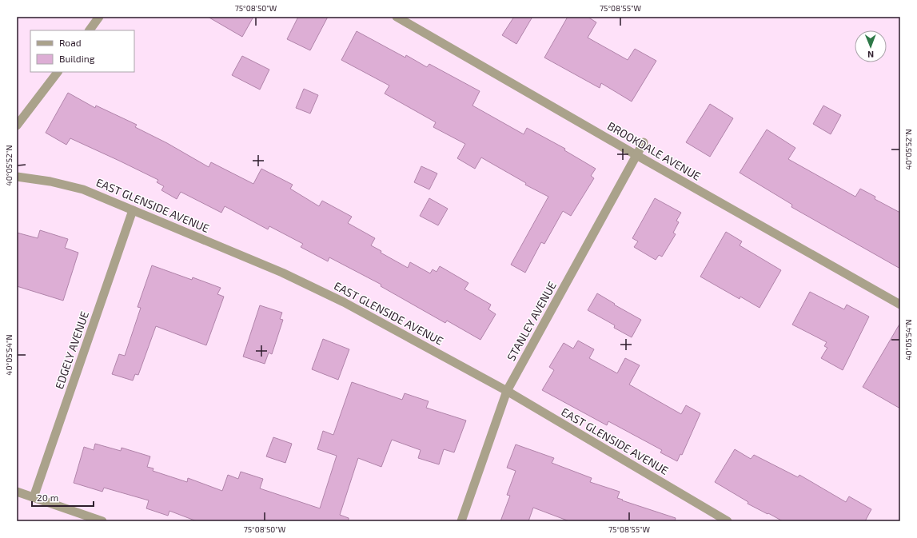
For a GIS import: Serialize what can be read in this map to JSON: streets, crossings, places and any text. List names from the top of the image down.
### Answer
{
  "streets": {
    "street": [
      "BROOKDALE AVENUE",
      "EAST GLENSIDE AVENUE",
      "STANLEY AVENUE",
      "EDGELY AVENUE"
    ]
  },
  "crossings": [
    ["BROOKDALE AVENUE", "STANLEY AVENUE"],
    ["EAST GLENSIDE AVENUE", "STANLEY AVENUE"],
    ["EAST GLENSIDE AVENUE", "EDGELY AVENUE"]
  ],
  "legend": ["Road", "Building"],
  "scale_bar": "20 m",
  "north": "bottom",
  "coordinates": [
    "75°08'50\"W",
    "75°08'55\"W",
    "40°05'52\"N",
    "40°05'54\"N"
  ]
}
